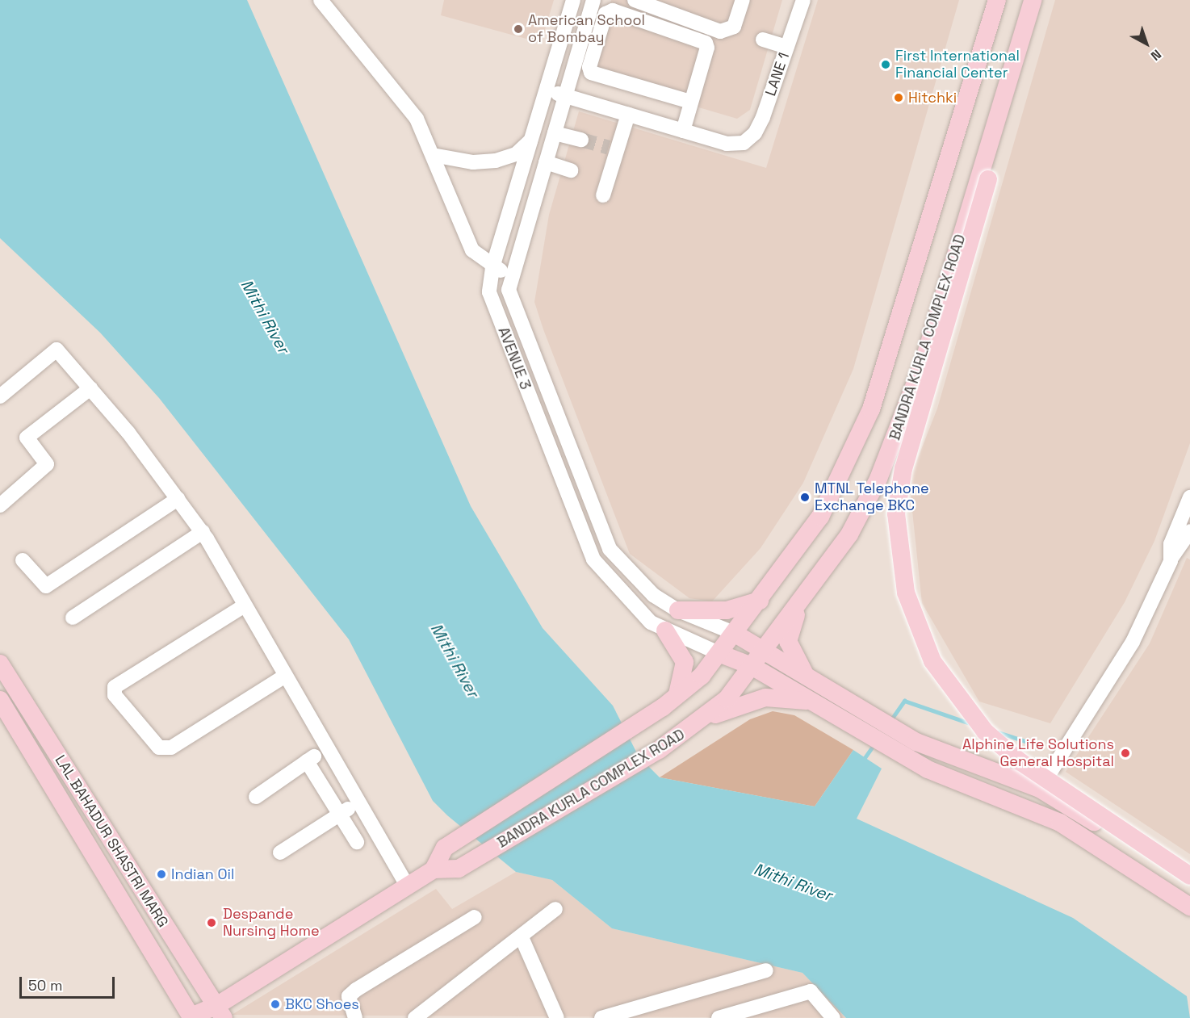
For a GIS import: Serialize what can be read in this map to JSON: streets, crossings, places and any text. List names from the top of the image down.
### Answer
{
  "streets": {
    "main road": ["BANDRA KURLA COMPLEX ROAD", "LAL BAHADUR SHASTRI MARG"],
    "street": ["LANE 1", "AVENUE 3"]
  },
  "crossings": [
    ["BANDRA KURLA COMPLEX ROAD", "AVENUE 3"],
    ["BANDRA KURLA COMPLEX ROAD", "LAL BAHADUR SHASTRI MARG"]
  ],
  "water": ["Mithi River"],
  "places": [
    "American School of Bombay",
    "First International Financial Center",
    "Hitchki",
    "MTNL Telephone Exchange BKC",
    "Alphine Life Solutions General Hospital",
    "Indian Oil",
    "Despande Nursing Home",
    "BKC Shoes"
  ],
  "scale_bar": "50 m",
  "north": "bottom right"
}
